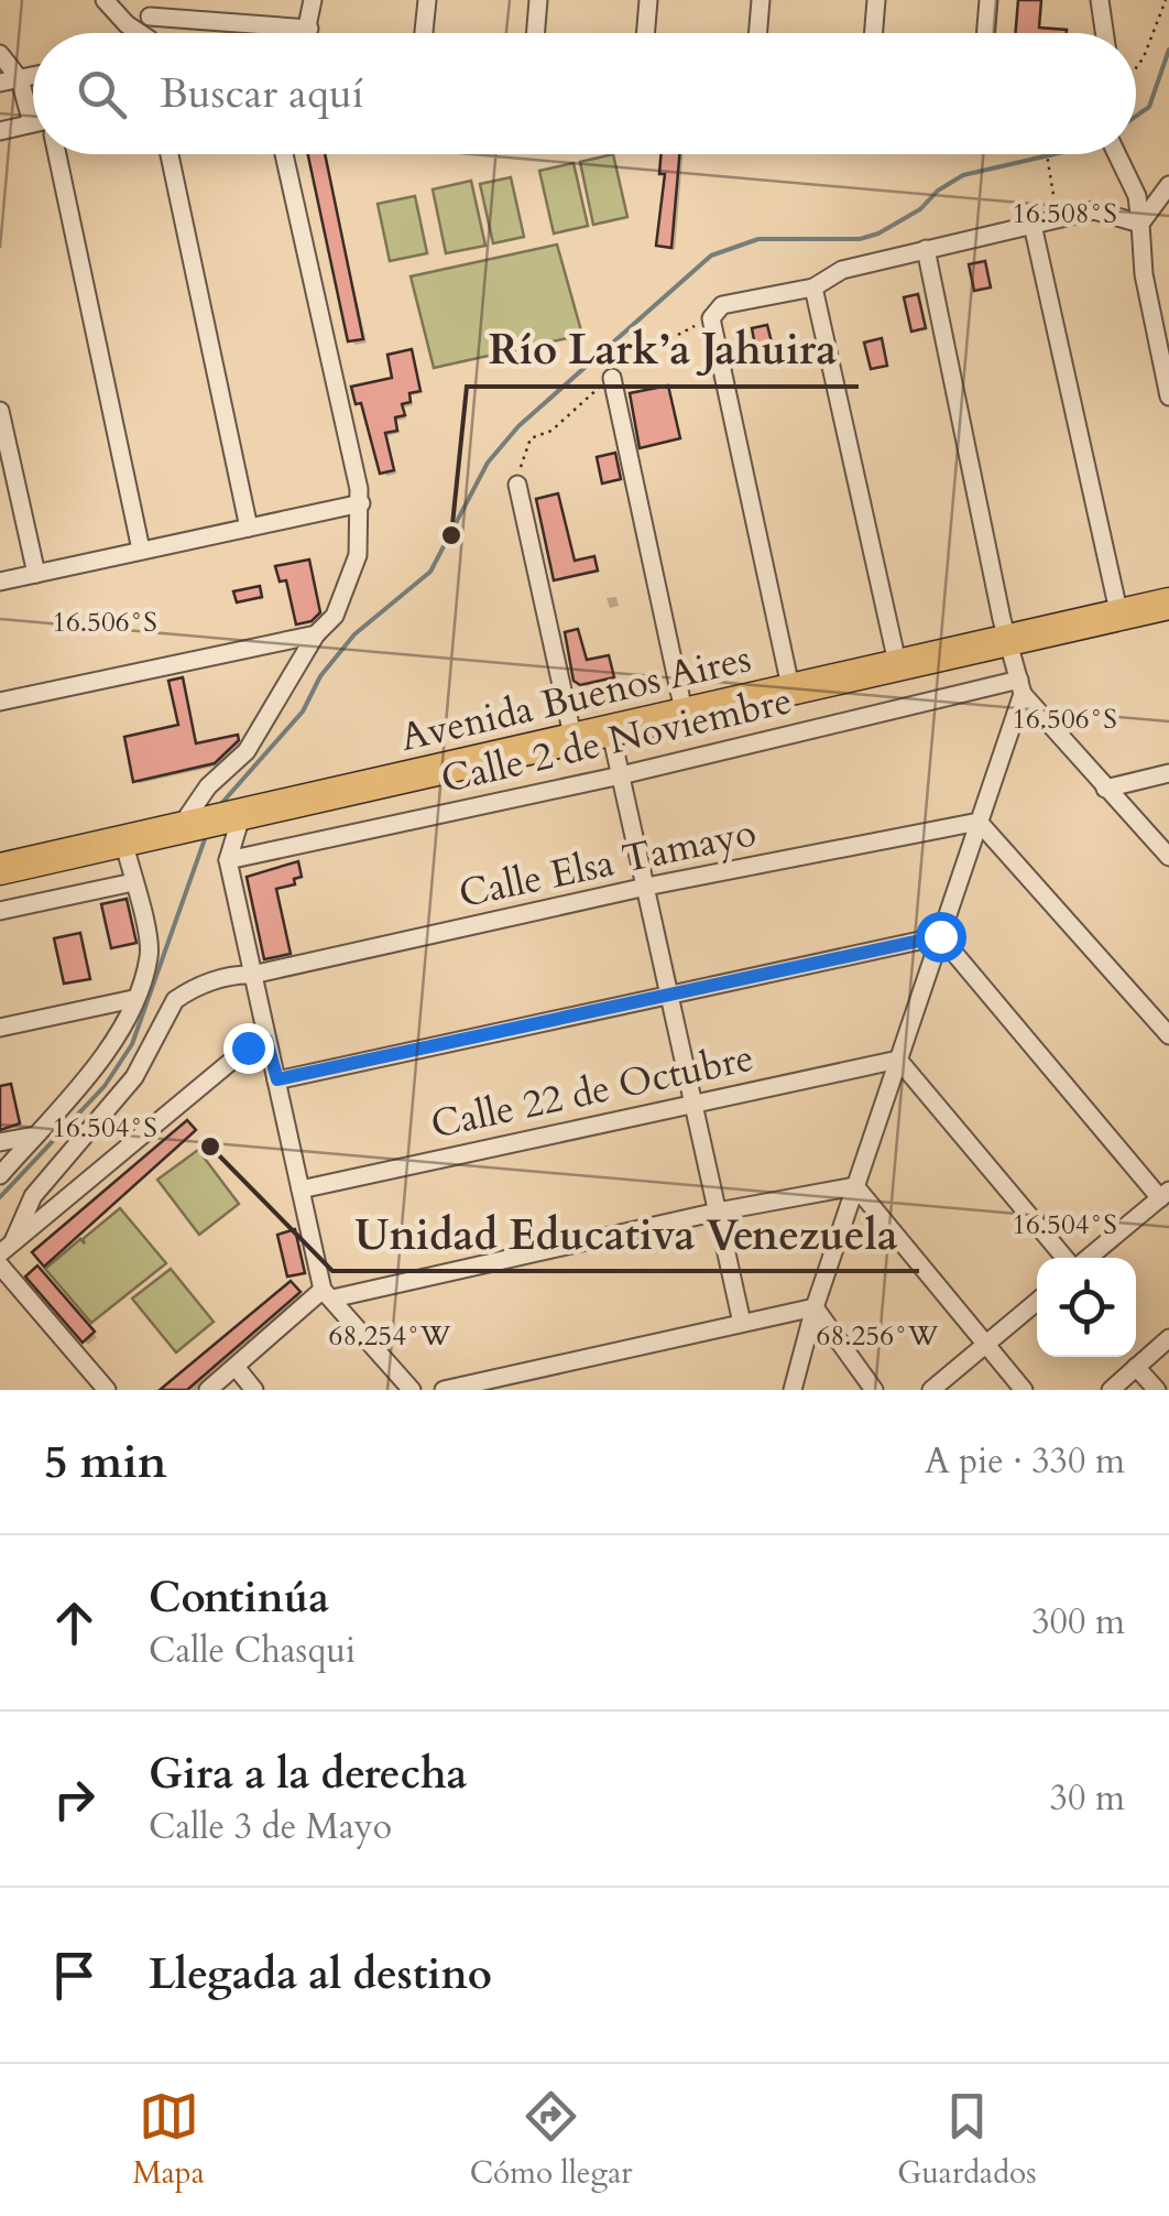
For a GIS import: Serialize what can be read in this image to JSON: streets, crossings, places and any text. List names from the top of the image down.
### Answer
{
  "streets": {
    "highway": ["Avenida Buenos Aires"],
    "street": ["Calle 2 de Noviembre", "Calle Elsa Tamayo", "Calle 22 de Octubre"]
  },
  "places": ["Río Lark’a Jahuira", "Unidad Educativa Venezuela"],
  "page": {
    "search": "Buscar aquí",
    "heading": ["5 min", "A pie · 330 m"],
    "list": [
      ["Continúa", "Calle Chasqui", "300 m"],
      ["Gira a la derecha", "Calle 3 de Mayo", "30 m"],
      "Llegada al destino"
    ],
    "nav": ["Mapa", "Cómo llegar", "Guardados"]
  },
  "coordinates": [
    "16.508°S",
    "16.506°S",
    "16.504°S",
    "68.254°W",
    "68.256°W"
  ]
}
